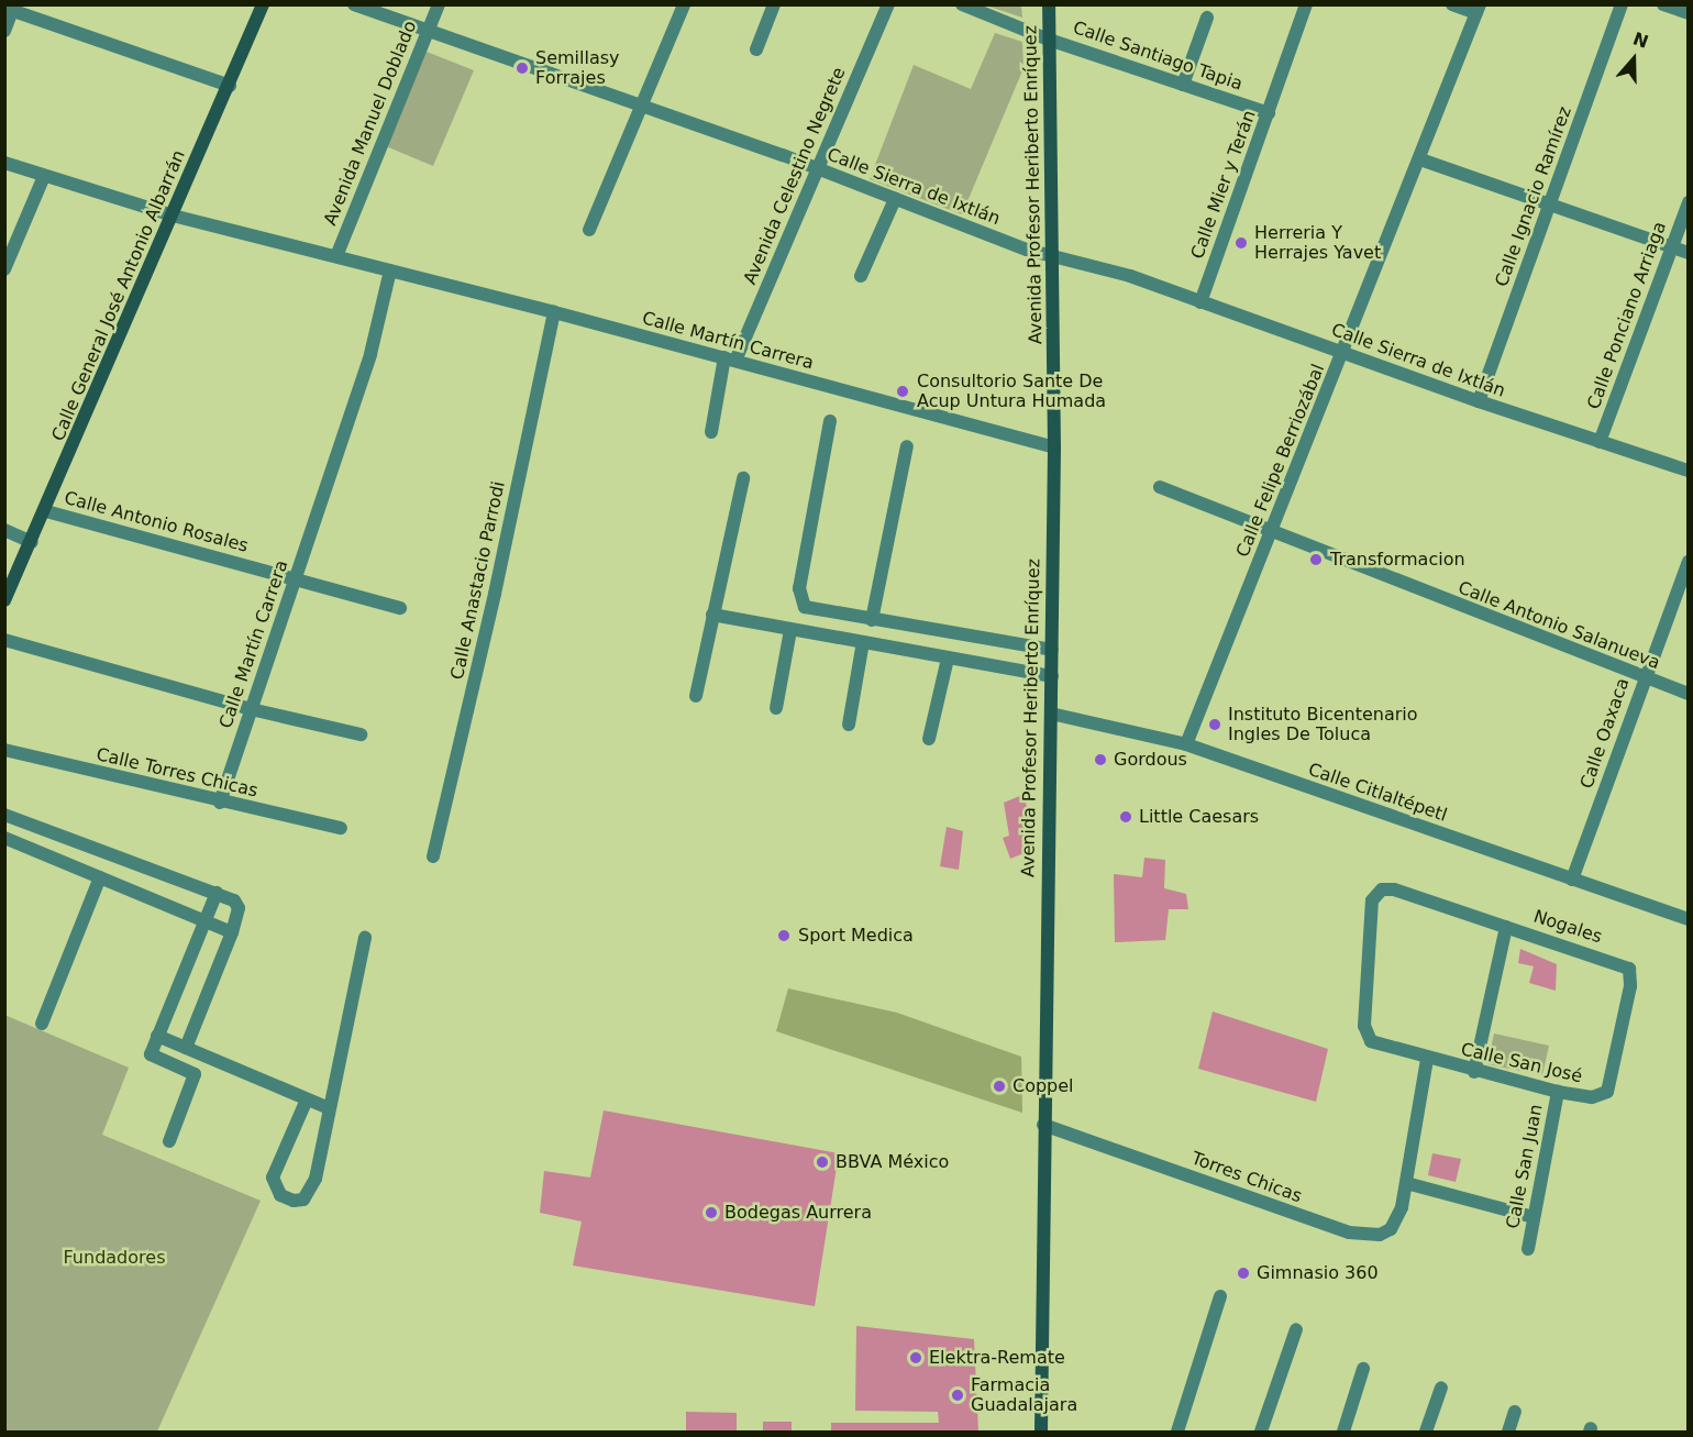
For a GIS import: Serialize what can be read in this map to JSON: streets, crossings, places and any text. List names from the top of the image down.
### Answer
{
  "streets": {
    "main road": ["Avenida Profesor Heriberto Enríquez", "Calle General José Antonio Albarrán"],
    "street": [
      "Calle Santiago Tapia",
      "Avenida Manuel Doblado",
      "Avenida Celestino Negrete",
      "Calle Mier y Terán",
      "Calle Sierra de Ixtlán",
      "Calle Ignacio Ramírez",
      "Calle Ponciano Arriaga",
      "Calle Martín Carrera",
      "Calle Felipe Berriozábal",
      "Calle Antonio Rosales",
      "Calle Anastacio Parrodi",
      "Calle Antonio Salanueva",
      "Calle Oaxaca",
      "Calle Torres Chicas",
      "Calle Citlaltépetl",
      "Nogales",
      "Calle San José",
      "Calle San Juan",
      "Torres Chicas"
    ]
  },
  "crossings": [
    ["Calle Santiago Tapia", "Avenida Profesor Heriberto Enríquez"],
    ["Calle Santiago Tapia", "Calle Mier y Terán"],
    ["Avenida Manuel Doblado", "Calle Sierra de Ixtlán"],
    ["Avenida Manuel Doblado", "Calle Martín Carrera"],
    ["Avenida Celestino Negrete", "Calle Sierra de Ixtlán"],
    ["Avenida Celestino Negrete", "Calle Martín Carrera"],
    ["Avenida Profesor Heriberto Enríquez", "Calle Sierra de Ixtlán"],
    ["Avenida Profesor Heriberto Enríquez", "Calle Martín Carrera"],
    ["Avenida Profesor Heriberto Enríquez", "Calle Citlaltépetl"],
    ["Avenida Profesor Heriberto Enríquez", "Torres Chicas"],
    ["Calle Mier y Terán", "Calle Sierra de Ixtlán"],
    ["Calle Sierra de Ixtlán", "Calle Ignacio Ramírez"],
    ["Calle Sierra de Ixtlán", "Calle Ponciano Arriaga"],
    ["Calle Sierra de Ixtlán", "Calle Felipe Berriozábal"],
    ["Calle General José Antonio Albarrán", "Calle Martín Carrera"],
    ["Calle General José Antonio Albarrán", "Calle Antonio Rosales"],
    ["Calle Martín Carrera", "Calle Antonio Rosales"],
    ["Calle Martín Carrera", "Calle Anastacio Parrodi"],
    ["Calle Martín Carrera", "Calle Torres Chicas"],
    ["Calle Felipe Berriozábal", "Calle Antonio Salanueva"],
    ["Calle Felipe Berriozábal", "Calle Citlaltépetl"],
    ["Calle Antonio Salanueva", "Calle Oaxaca"],
    ["Calle Oaxaca", "Calle Citlaltépetl"],
    ["Nogales", "Calle San José"],
    ["Calle San José", "Calle San Juan"]
  ],
  "parks": ["Fundadores"],
  "places": [
    "Semillasy Forrajes",
    "Herreria Y Herrajes Yavet",
    "Consultorio Sante De Acup Untura Humada",
    "Transformacion",
    "Instituto Bicentenario Ingles De Toluca",
    "Gordous",
    "Little Caesars",
    "Sport Medica",
    "Coppel",
    "BBVA México",
    "Bodegas Aurrera",
    "Gimnasio 360",
    "Elektra-Remate",
    "Farmacia Guadalajara"
  ],
  "north": "top"
}
